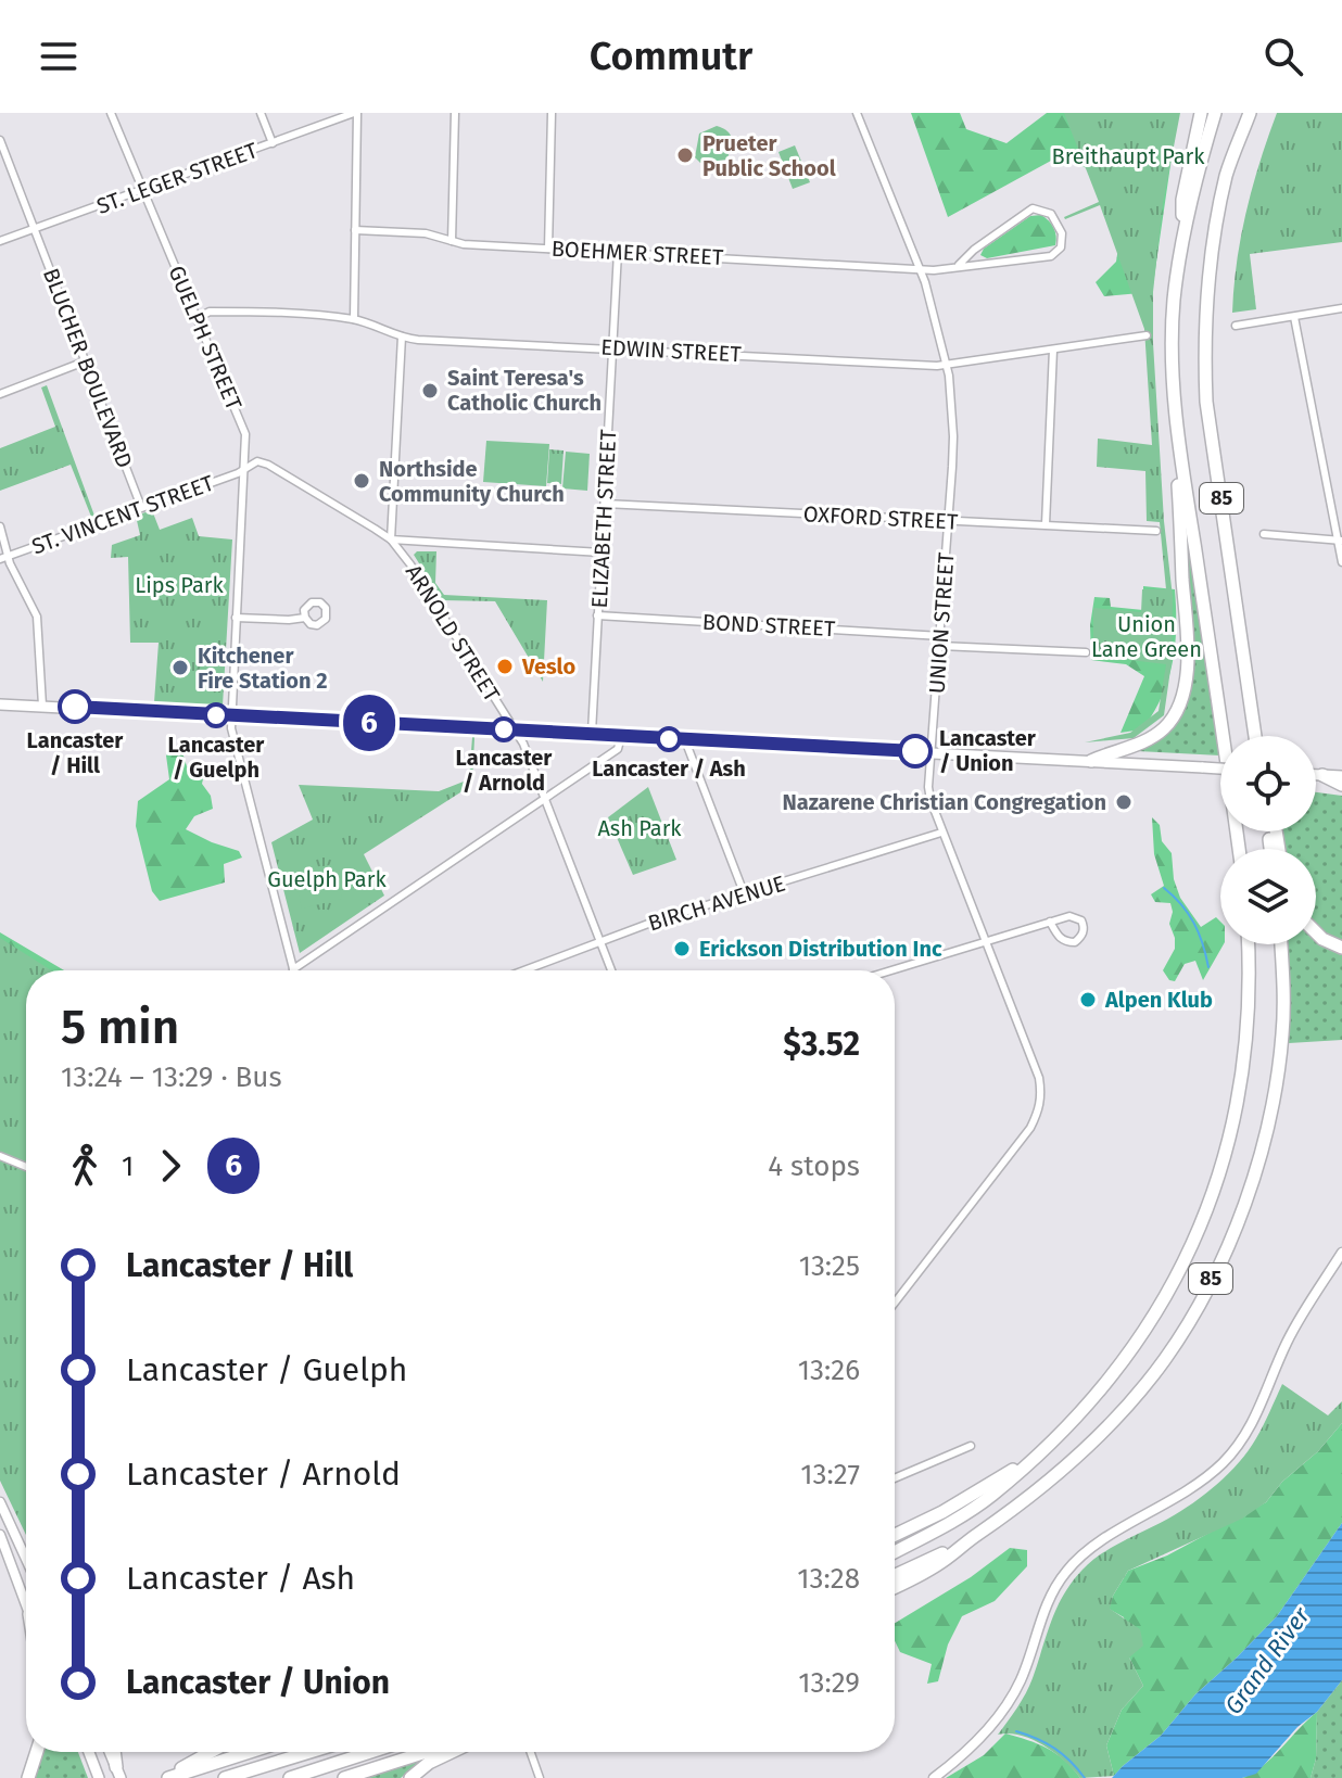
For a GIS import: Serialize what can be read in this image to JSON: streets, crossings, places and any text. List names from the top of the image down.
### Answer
{
  "streets": {
    "highway": ["85"],
    "street": [
      "ST. LEGER STREET",
      "BOEHMER STREET",
      "GUELPH STREET",
      "EDWIN STREET",
      "BLUCHER BOULEVARD",
      "ST. VINCENT STREET",
      "OXFORD STREET",
      "ELIZABETH STREET",
      "UNION STREET",
      "BOND STREET",
      "ARNOLD STREET",
      "BIRCH AVENUE"
    ]
  },
  "crossings": [
    ["ST. LEGER STREET", "GUELPH STREET"],
    ["ST. LEGER STREET", "BLUCHER BOULEVARD"],
    ["BOEHMER STREET", "ELIZABETH STREET"],
    ["BOEHMER STREET", "UNION STREET"],
    ["GUELPH STREET", "EDWIN STREET"],
    ["GUELPH STREET", "ST. VINCENT STREET"],
    ["GUELPH STREET", "ARNOLD STREET"],
    ["EDWIN STREET", "ELIZABETH STREET"],
    ["EDWIN STREET", "UNION STREET"],
    ["BLUCHER BOULEVARD", "ST. VINCENT STREET"],
    ["ST. VINCENT STREET", "ARNOLD STREET"],
    ["OXFORD STREET", "ELIZABETH STREET"],
    ["OXFORD STREET", "UNION STREET"],
    ["ELIZABETH STREET", "BOND STREET"],
    ["UNION STREET", "BOND STREET"],
    ["UNION STREET", "BIRCH AVENUE"],
    ["ARNOLD STREET", "BIRCH AVENUE"]
  ],
  "water": ["Grand River"],
  "parks": [
    "Breithaupt Park",
    "Lips Park",
    "Union Lane Green",
    "Ash Park",
    "Guelph Park"
  ],
  "places": [
    "Prueter Public School",
    "Saint Teresa's Catholic Church",
    "Northside Community Church",
    "Veslo",
    "Kitchener Fire Station 2",
    "Lancaster / Hill",
    "Lancaster / Guelph",
    "Lancaster / Arnold",
    "Lancaster / Ash",
    "Lancaster / Union",
    "Nazarene Christian Congregation",
    "Erickson Distribution Inc",
    "Alpen Klub"
  ],
  "lines": ["bus line 6"],
  "page": {
    "header": "Commutr",
    "on_map": "6",
    "heading": ["5 min", "13:24 – 13:29 · Bus", "$3.52"],
    "legs": ["1", "6", "4 stops"],
    "list": [
      {
        "name": "Lancaster / Hill",
        "value": "13:25"
      },
      {
        "name": "Lancaster / Guelph",
        "value": "13:26"
      },
      {
        "name": "Lancaster / Arnold",
        "value": "13:27"
      },
      {
        "name": "Lancaster / Ash",
        "value": "13:28"
      },
      {
        "name": "Lancaster / Union",
        "value": "13:29"
      }
    ]
  }
}
